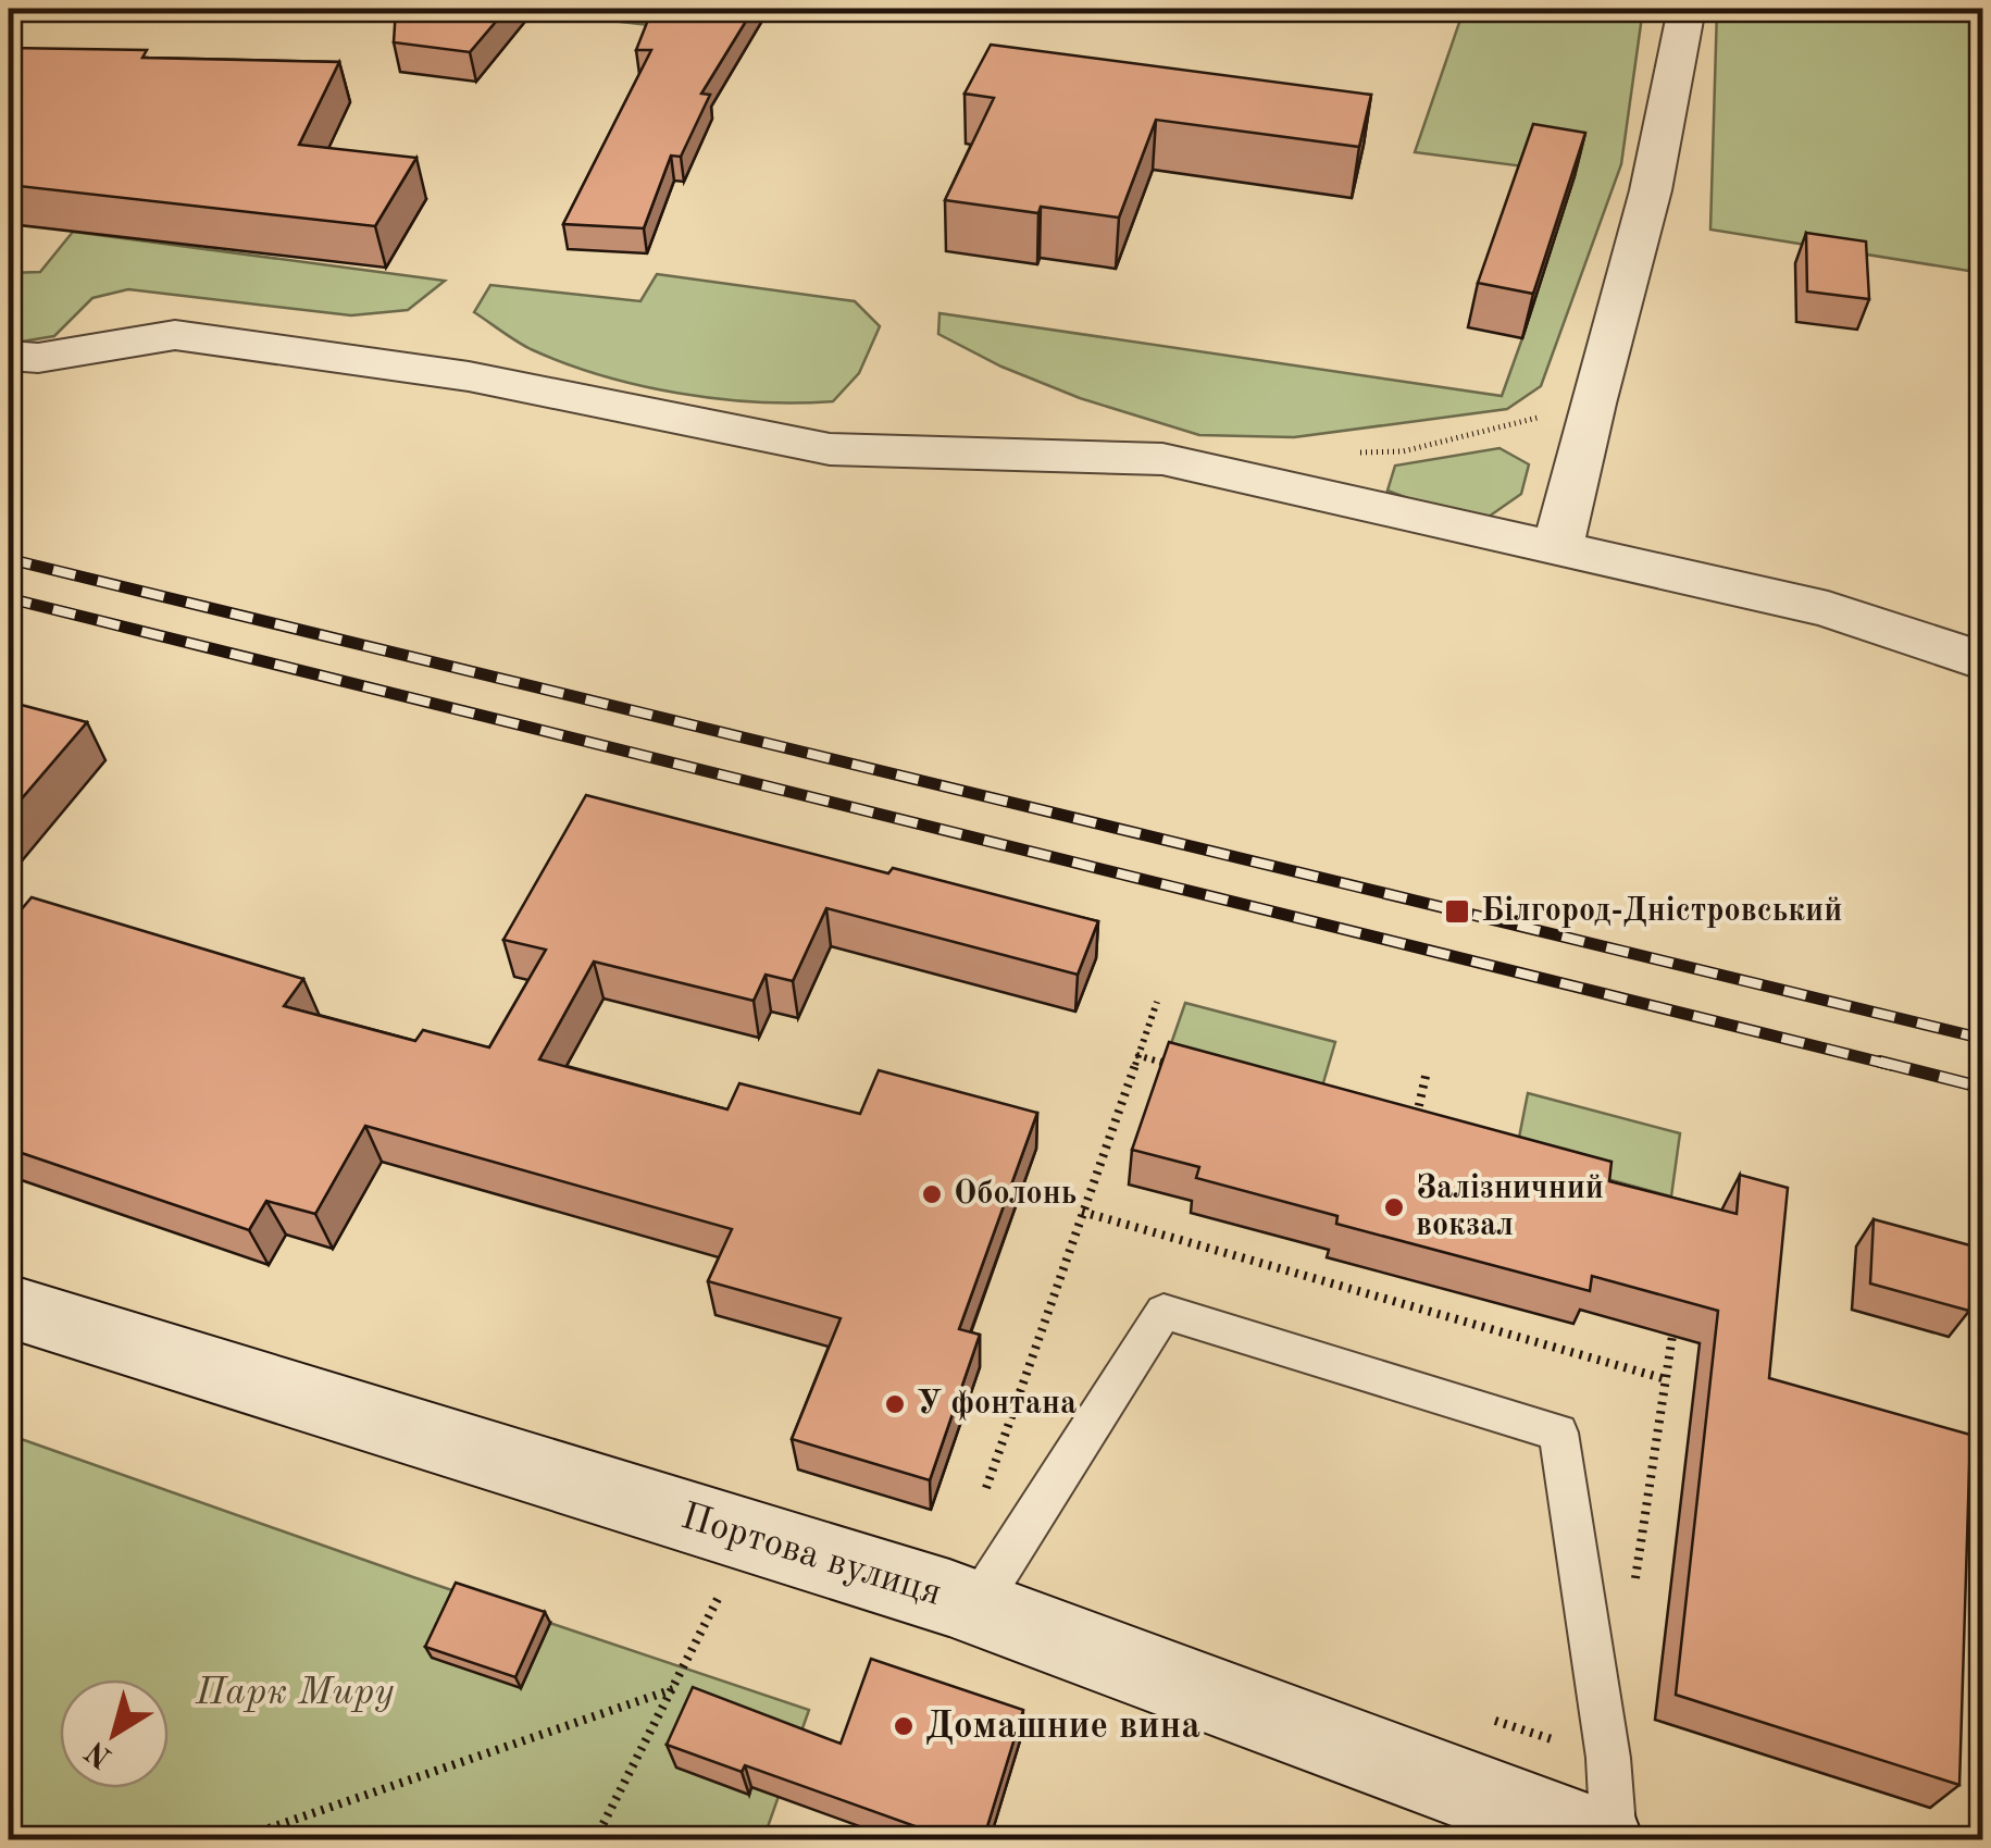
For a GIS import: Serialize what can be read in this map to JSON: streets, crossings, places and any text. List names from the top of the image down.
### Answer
{
  "streets": {
    "street": ["Портова вулиця"]
  },
  "parks": ["Парк Миру"],
  "places": {
    "transit": ["Білгород-Дністровський"],
    "other": [
      "Оболонь",
      "Залізничний вокзал",
      "У фонтана",
      "Домашние вина"
    ]
  },
  "north": "bottom left"
}
